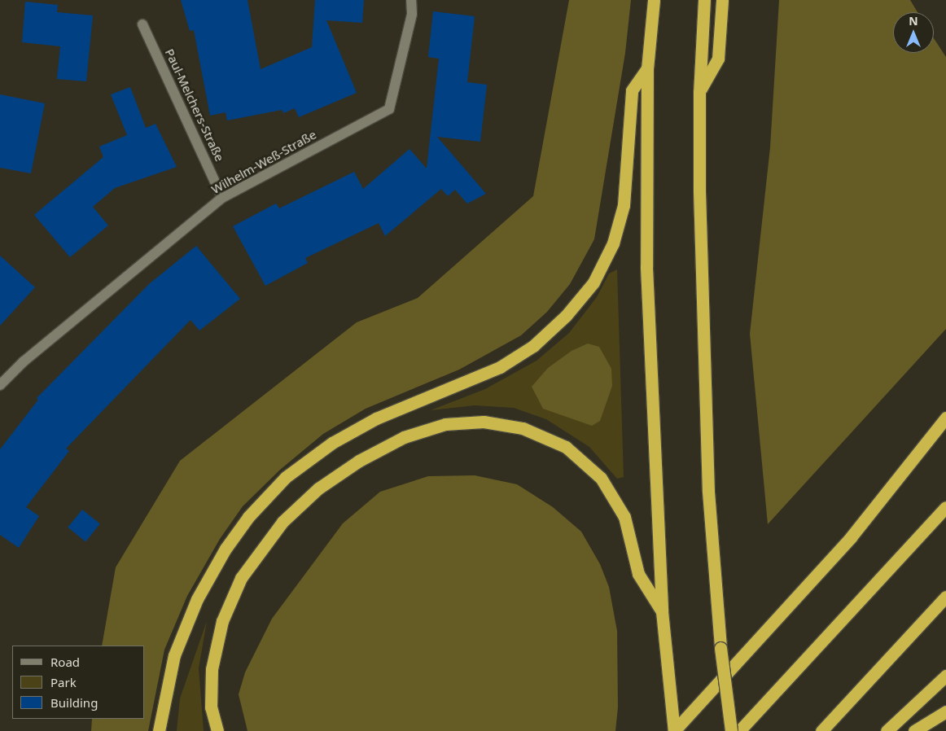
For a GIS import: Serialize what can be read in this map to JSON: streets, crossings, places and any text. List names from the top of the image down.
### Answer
{
  "streets": {
    "street": ["Paul-Melchers-Straße", "Wilhelm-Weß-Straße"]
  },
  "crossings": [
    ["Paul-Melchers-Straße", "Wilhelm-Weß-Straße"]
  ],
  "legend": ["Road", "Park", "Building"],
  "north": "top"
}
